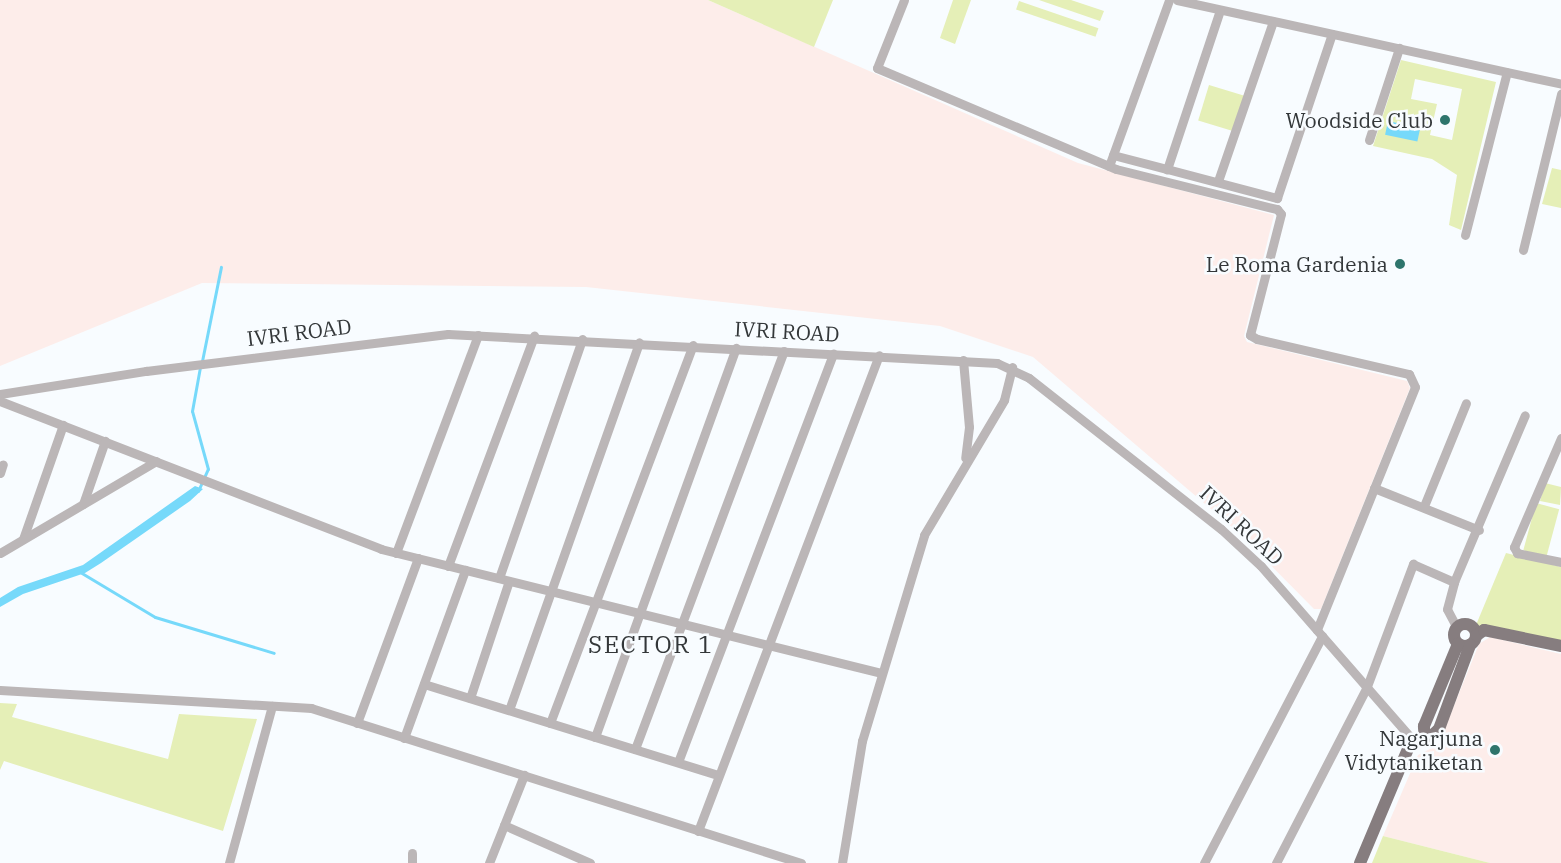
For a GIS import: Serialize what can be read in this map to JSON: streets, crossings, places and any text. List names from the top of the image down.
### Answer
{
  "streets": {
    "street": ["IVRI ROAD"]
  },
  "districts": ["SECTOR 1"],
  "places": ["Woodside Club", "Le Roma Gardenia", "Nagarjuna Vidytaniketan"]
}
